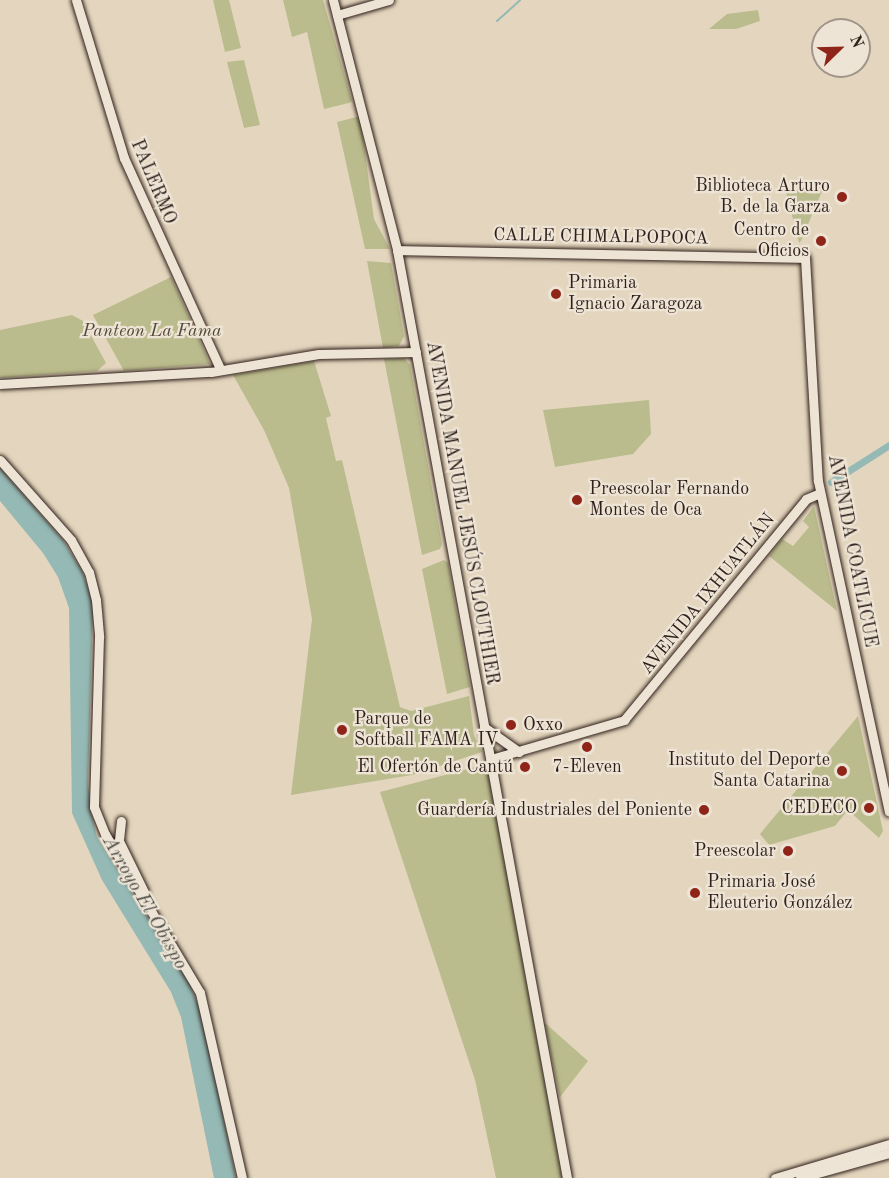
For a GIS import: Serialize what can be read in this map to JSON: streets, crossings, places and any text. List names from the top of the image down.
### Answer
{
  "streets": {
    "street": [
      "PALERMO",
      "CALLE CHIMALPOPOCA",
      "AVENIDA MANUEL JESÚS CLOUTHIER",
      "AVENIDA COATLICUE",
      "AVENIDA IXHUATLÁN"
    ]
  },
  "crossings": [
    ["CALLE CHIMALPOPOCA", "AVENIDA MANUEL JESÚS CLOUTHIER"],
    ["CALLE CHIMALPOPOCA", "AVENIDA COATLICUE"],
    ["AVENIDA COATLICUE", "AVENIDA IXHUATLÁN"]
  ],
  "water": ["Arroyo El Obispo"],
  "parks": ["Panteon La Fama"],
  "places": [
    "Biblioteca Arturo B. de la Garza",
    "Centro de Oficios",
    "Primaria Ignacio Zaragoza",
    "Preescolar Fernando Montes de Oca",
    "Oxxo",
    "Parque de Softball FAMA IV",
    "7-Eleven",
    "El Ofertón de Cantú",
    "Instituto del Deporte Santa Catarina",
    "CEDECO",
    "Guardería Industriales del Poniente",
    "Preescolar",
    "Primaria José Eleuterio González"
  ],
  "north": "top right"
}
